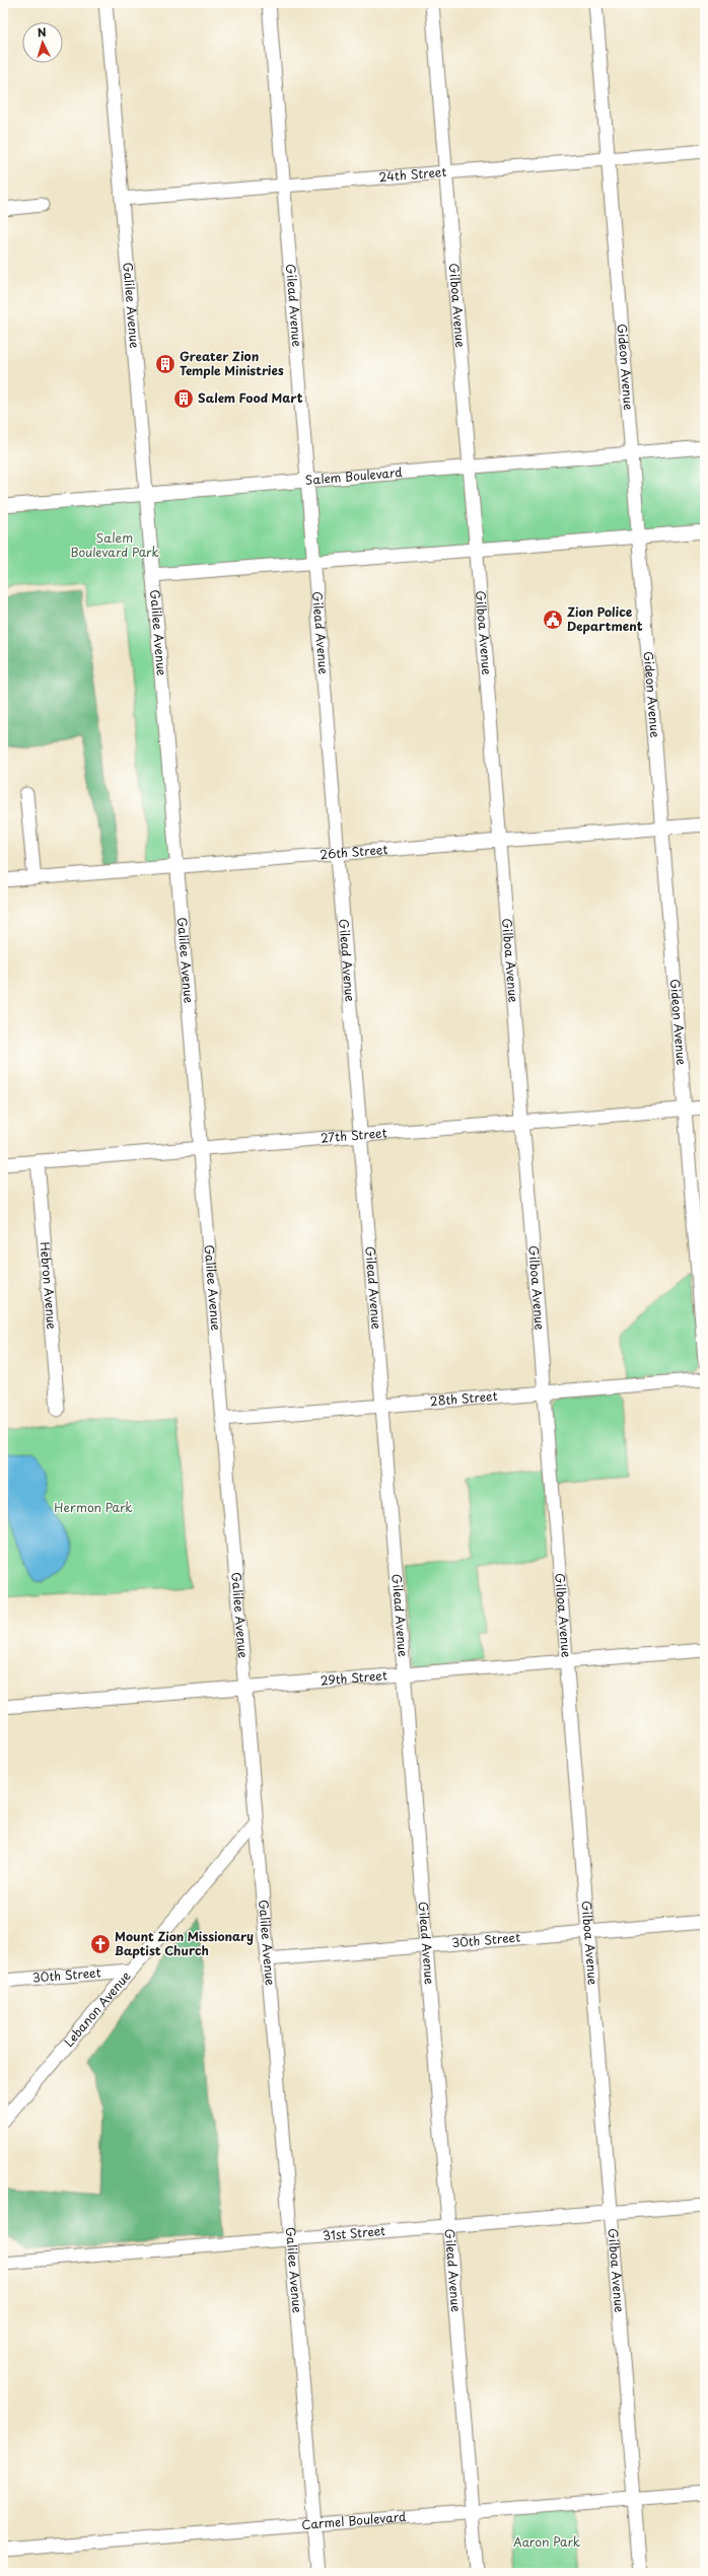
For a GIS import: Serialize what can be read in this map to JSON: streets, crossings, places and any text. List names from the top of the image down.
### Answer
{
  "streets": {
    "street": [
      "24th Street",
      "Galilee Avenue",
      "Gilead Avenue",
      "Gilboa Avenue",
      "Gideon Avenue",
      "Salem Boulevard",
      "26th Street",
      "27th Street",
      "Hebron Avenue",
      "28th Street",
      "29th Street",
      "30th Street",
      "Lebanon Avenue",
      "31st Street",
      "Carmel Boulevard"
    ]
  },
  "crossings": [
    ["24th Street", "Galilee Avenue"],
    ["24th Street", "Gilead Avenue"],
    ["24th Street", "Gilboa Avenue"],
    ["24th Street", "Gideon Avenue"],
    ["Galilee Avenue", "Salem Boulevard"],
    ["Galilee Avenue", "26th Street"],
    ["Galilee Avenue", "27th Street"],
    ["Galilee Avenue", "28th Street"],
    ["Galilee Avenue", "29th Street"],
    ["Galilee Avenue", "30th Street"],
    ["Galilee Avenue", "Lebanon Avenue"],
    ["Galilee Avenue", "31st Street"],
    ["Galilee Avenue", "Carmel Boulevard"],
    ["Gilead Avenue", "Salem Boulevard"],
    ["Gilead Avenue", "26th Street"],
    ["Gilead Avenue", "27th Street"],
    ["Gilead Avenue", "28th Street"],
    ["Gilead Avenue", "29th Street"],
    ["Gilead Avenue", "30th Street"],
    ["Gilead Avenue", "31st Street"],
    ["Gilead Avenue", "Carmel Boulevard"],
    ["Gilboa Avenue", "Salem Boulevard"],
    ["Gilboa Avenue", "26th Street"],
    ["Gilboa Avenue", "27th Street"],
    ["Gilboa Avenue", "28th Street"],
    ["Gilboa Avenue", "29th Street"],
    ["Gilboa Avenue", "30th Street"],
    ["Gilboa Avenue", "31st Street"],
    ["Gilboa Avenue", "Carmel Boulevard"],
    ["Gideon Avenue", "Salem Boulevard"],
    ["Gideon Avenue", "26th Street"],
    ["Gideon Avenue", "27th Street"],
    ["27th Street", "Hebron Avenue"],
    ["30th Street", "Lebanon Avenue"]
  ],
  "parks": ["Salem Boulevard Park", "Hermon Park", "Aaron Park"],
  "places": {
    "building": ["Greater Zion Temple Ministries", "Salem Food Mart"],
    "public building": ["Zion Police Department"],
    "church": ["Mount Zion Missionary Baptist Church"]
  },
  "north": "top"
}
